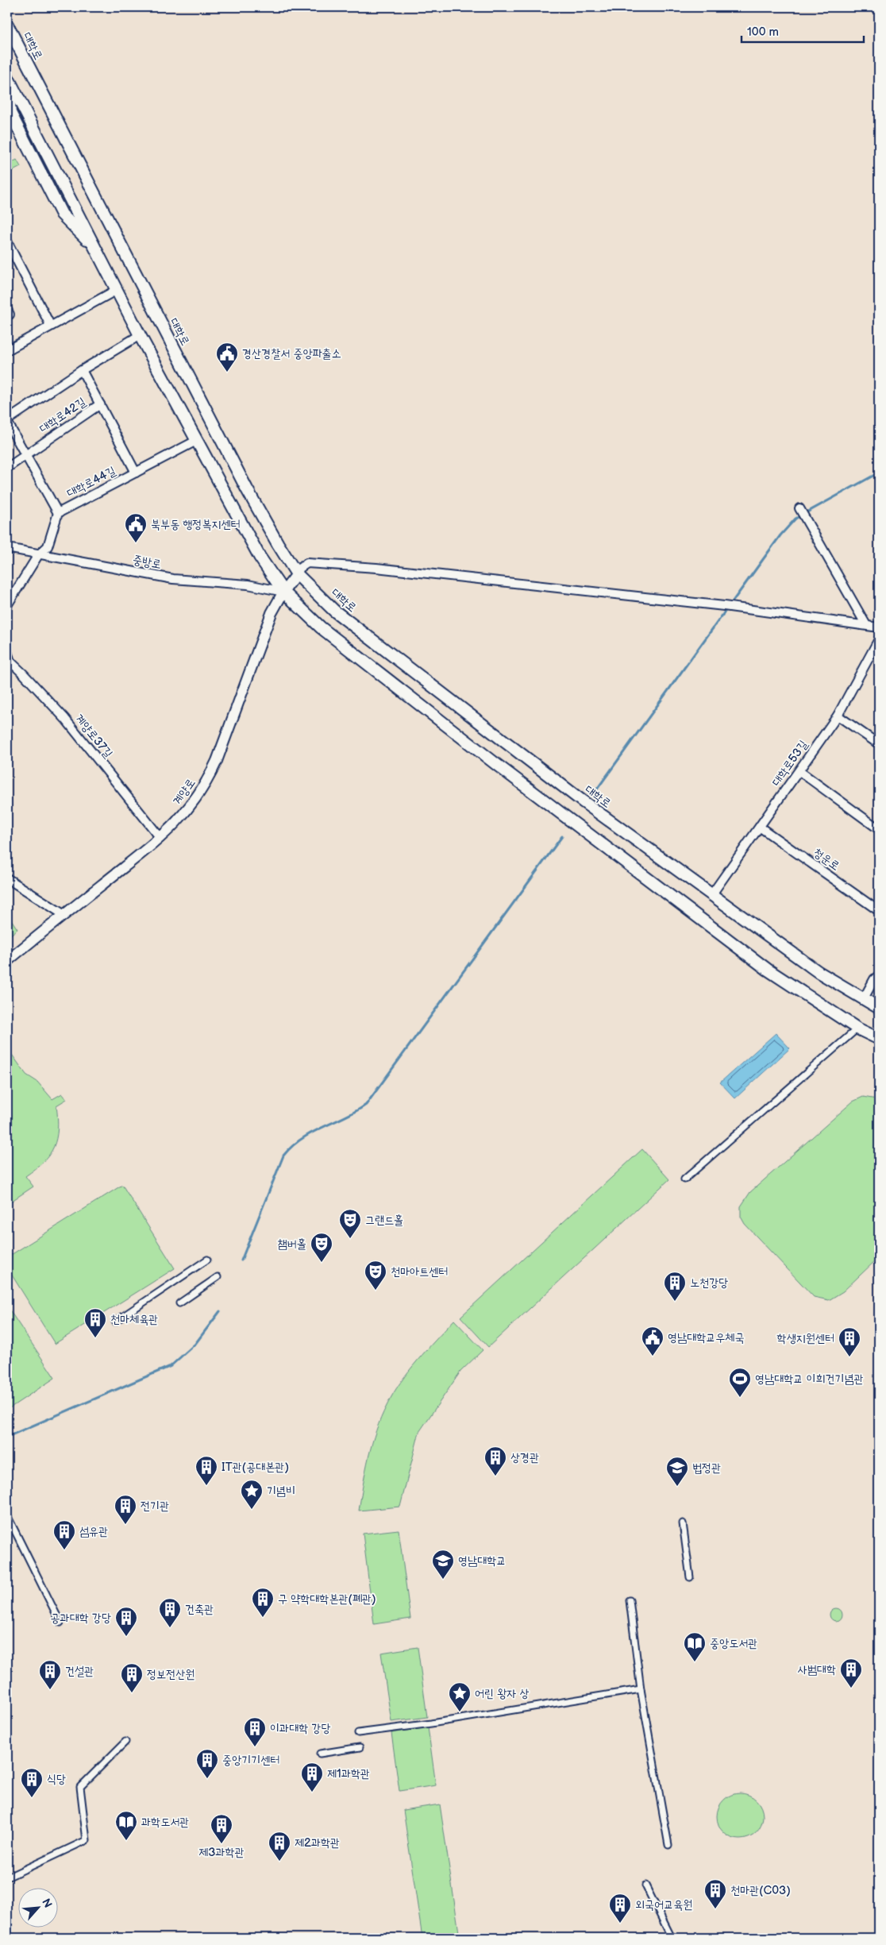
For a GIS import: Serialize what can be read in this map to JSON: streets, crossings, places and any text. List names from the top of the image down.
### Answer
{
  "streets": {
    "main road": ["대학로"],
    "street": [
      "대학로42길",
      "대학로44길",
      "중방로",
      "계양로37길",
      "대학로53길",
      "계양로",
      "청운로"
    ]
  },
  "crossings": [
    ["대학로", "대학로53길"],
    ["대학로", "계양로"],
    ["대학로42길", "대학로44길"],
    ["중방로", "계양로"],
    ["계양로37길", "계양로"],
    ["대학로53길", "청운로"]
  ],
  "places": {
    "public building": ["경산경찰서 중앙파출소", "북부동 행정복지센터", "영남대학교우체국"],
    "theatre": ["그랜드홀", "챔버홀", "천마아트센터"],
    "building": [
      "노천강당",
      "천마체육관",
      "학생지원센터",
      "상경관",
      "IT관(공대본관)",
      "전기관",
      "섬유관",
      "구 약학대학본관(폐관)",
      "건축관",
      "공과대학 강당",
      "사범대학",
      "건설관",
      "정보전산원",
      "이과대학 강당",
      "중앙기기센터",
      "제1과학관",
      "식당",
      "제3과학관",
      "제2과학관",
      "천마관(C03)",
      "외국어교육원"
    ],
    "sports": ["영남대학교 이희건기념관"],
    "school or university": ["법정관", "영남대학교"],
    "place": ["기념비", "어린 왕자 상"],
    "library": ["중앙도서관", "과학도서관"]
  },
  "scale_bar": "100 m",
  "north": "top right"
}
